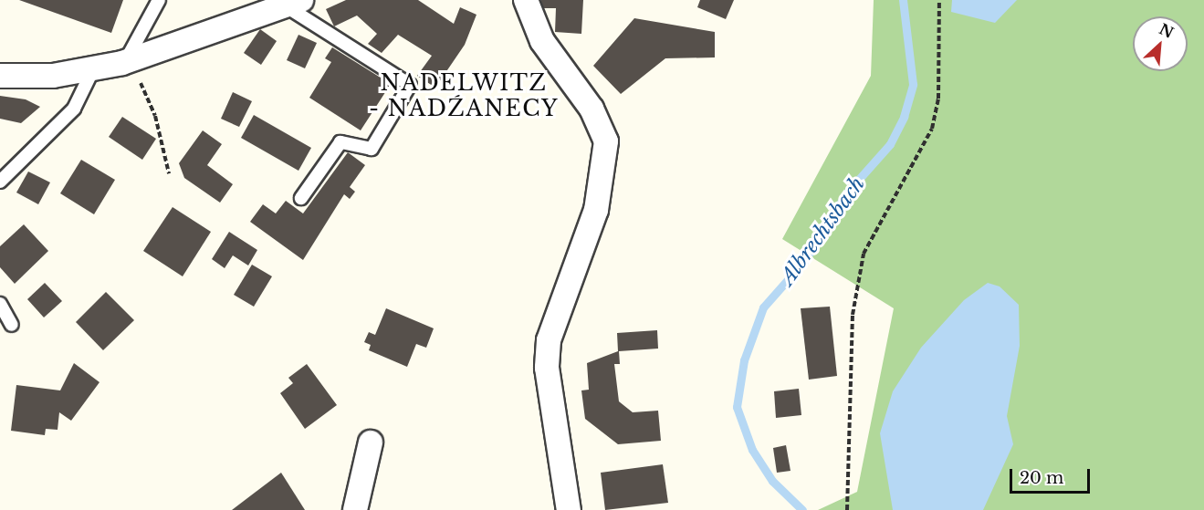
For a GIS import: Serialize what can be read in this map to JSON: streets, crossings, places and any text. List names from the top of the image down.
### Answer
{
  "districts": ["NADELWITZ - NADŹANECY"],
  "water": ["Albrechtsbach"],
  "scale_bar": "20 m",
  "north": "top right"
}
